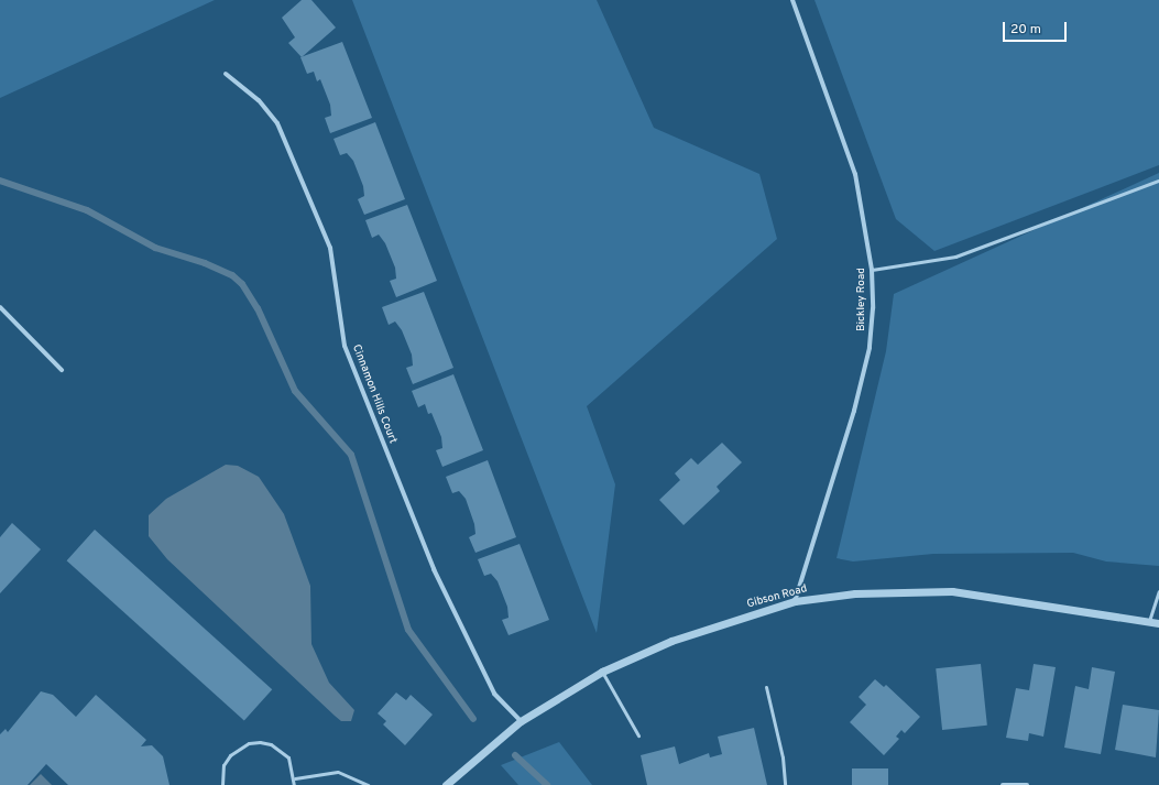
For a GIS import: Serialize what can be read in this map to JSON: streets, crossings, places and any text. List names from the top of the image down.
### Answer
{
  "streets": {
    "street": ["Bickley Road", "Cinnamon Hills Court", "Gibson Road"]
  },
  "crossings": [
    ["Bickley Road", "Gibson Road"],
    ["Cinnamon Hills Court", "Gibson Road"]
  ],
  "scale_bar": "20 m"
}
